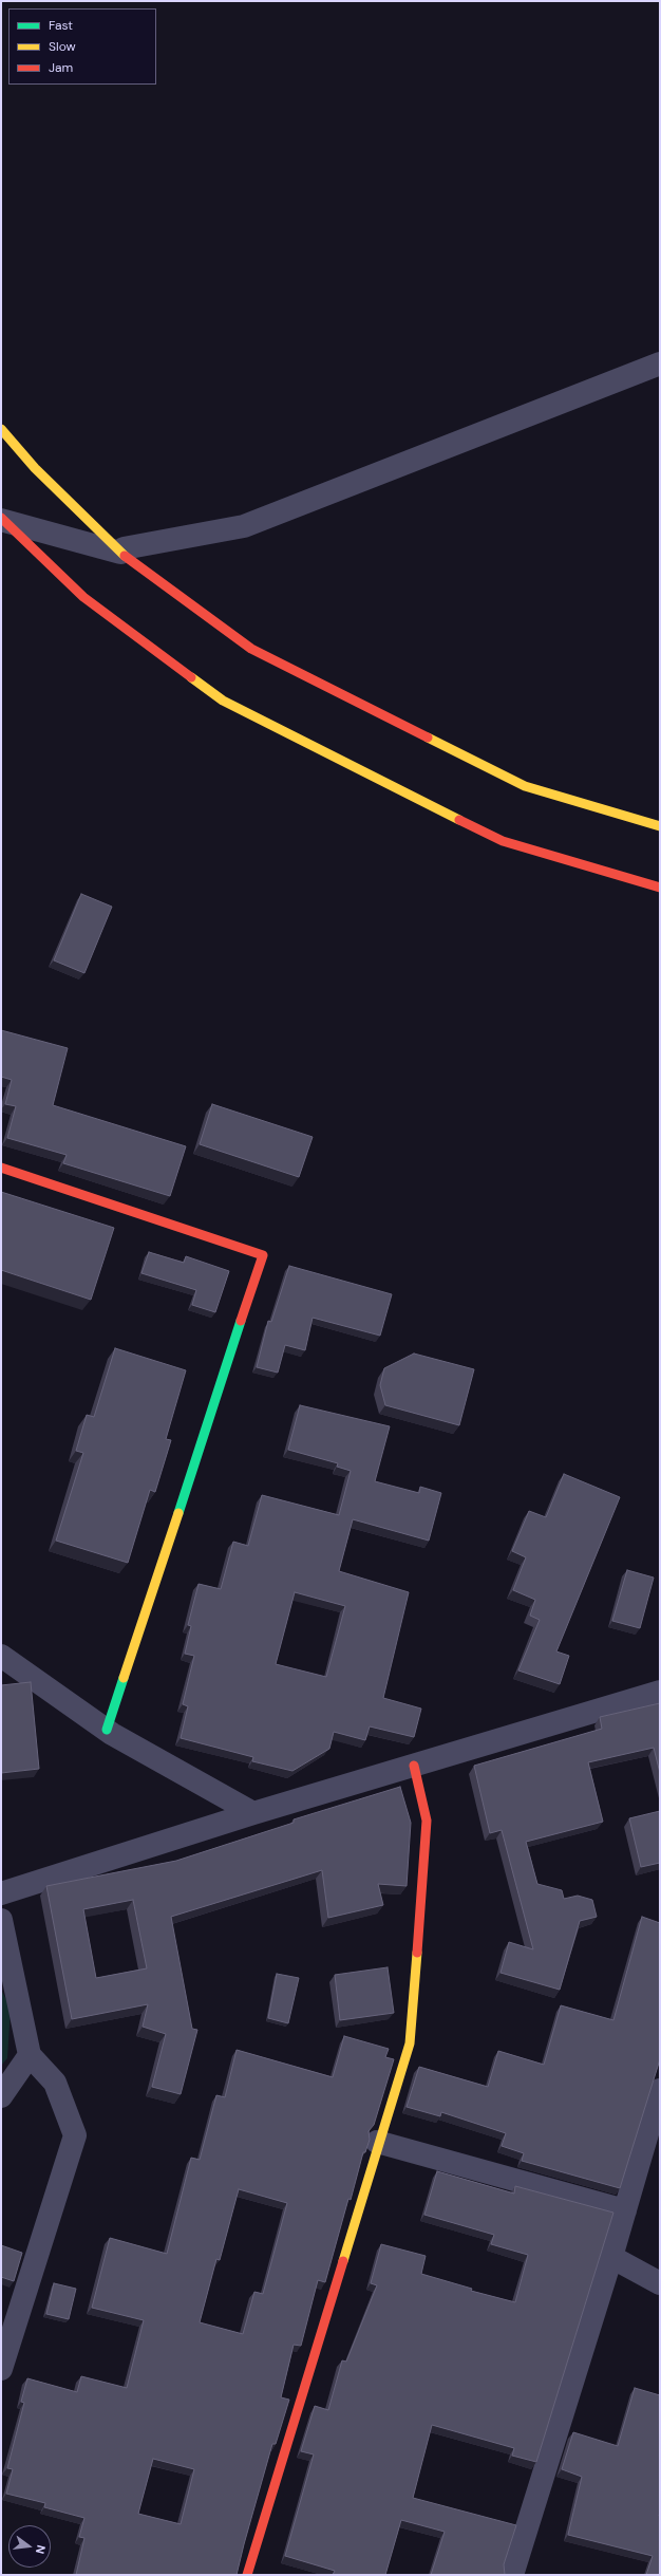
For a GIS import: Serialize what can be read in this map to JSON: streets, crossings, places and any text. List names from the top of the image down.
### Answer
{
  "legend": ["Fast", "Slow", "Jam"],
  "north": "right"
}
